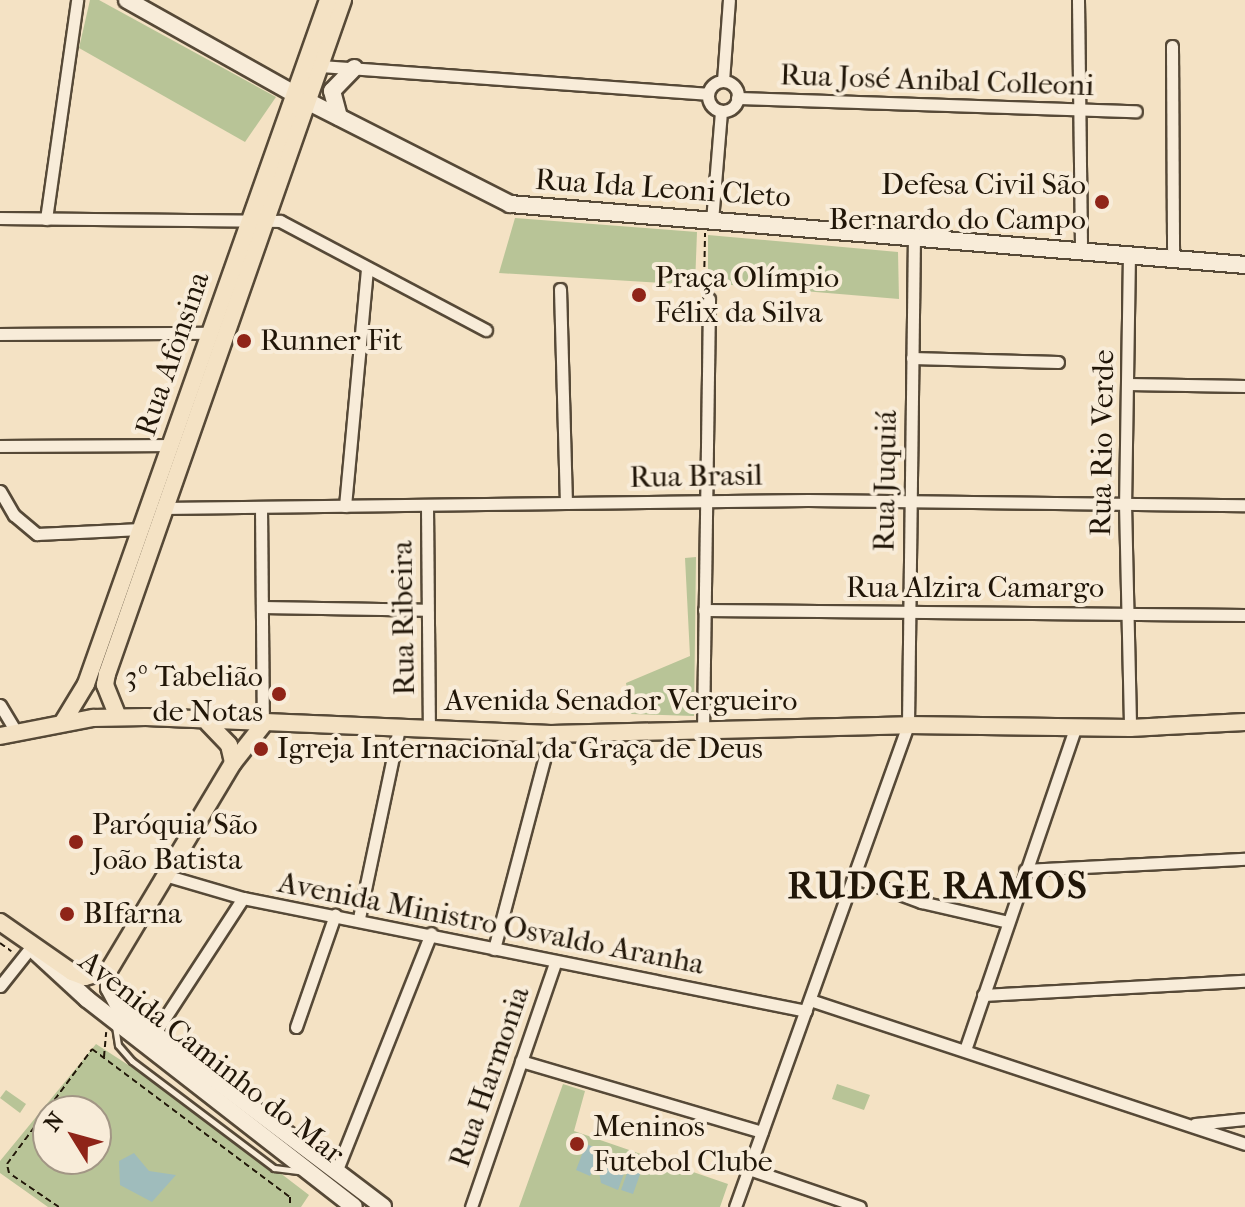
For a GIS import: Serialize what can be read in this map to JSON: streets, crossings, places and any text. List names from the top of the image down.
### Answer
{
  "streets": {
    "main road": ["Rua Afonsina", "Avenida Senador Vergueiro", "Avenida Caminho do Mar"],
    "street": [
      "Rua José Anibal Colleoni",
      "Rua Ida Leoni Cleto",
      "Rua Rio Verde",
      "Rua Brasil",
      "Rua Juquiá",
      "Rua Alzira Camargo",
      "Rua Ribeira",
      "Avenida Ministro Osvaldo Aranha",
      "Rua Harmonia"
    ]
  },
  "crossings": [
    ["Rua Ida Leoni Cleto", "Rua Afonsina"],
    ["Rua Ida Leoni Cleto", "Rua Rio Verde"],
    ["Rua Ida Leoni Cleto", "Rua Juquiá"],
    ["Rua Afonsina", "Rua Brasil"],
    ["Rua Afonsina", "Avenida Senador Vergueiro"],
    ["Rua Rio Verde", "Rua Brasil"],
    ["Rua Rio Verde", "Rua Alzira Camargo"],
    ["Rua Rio Verde", "Avenida Senador Vergueiro"],
    ["Rua Brasil", "Rua Juquiá"],
    ["Rua Brasil", "Rua Ribeira"],
    ["Rua Juquiá", "Rua Alzira Camargo"],
    ["Rua Juquiá", "Avenida Senador Vergueiro"],
    ["Rua Juquiá", "Avenida Ministro Osvaldo Aranha"],
    ["Rua Ribeira", "Avenida Senador Vergueiro"],
    ["Avenida Ministro Osvaldo Aranha", "Rua Harmonia"]
  ],
  "districts": ["RUDGE RAMOS"],
  "places": [
    "Defesa Civil São Bernardo do Campo",
    "Praça Olímpio Félix da Silva",
    "Runner Fit",
    "3º Tabelião de Notas",
    "Igreja Internacional da Graça de Deus",
    "Paróquia São João Batista",
    "BIfarna",
    "Meninos Futebol Clube"
  ],
  "north": "top left"
}
